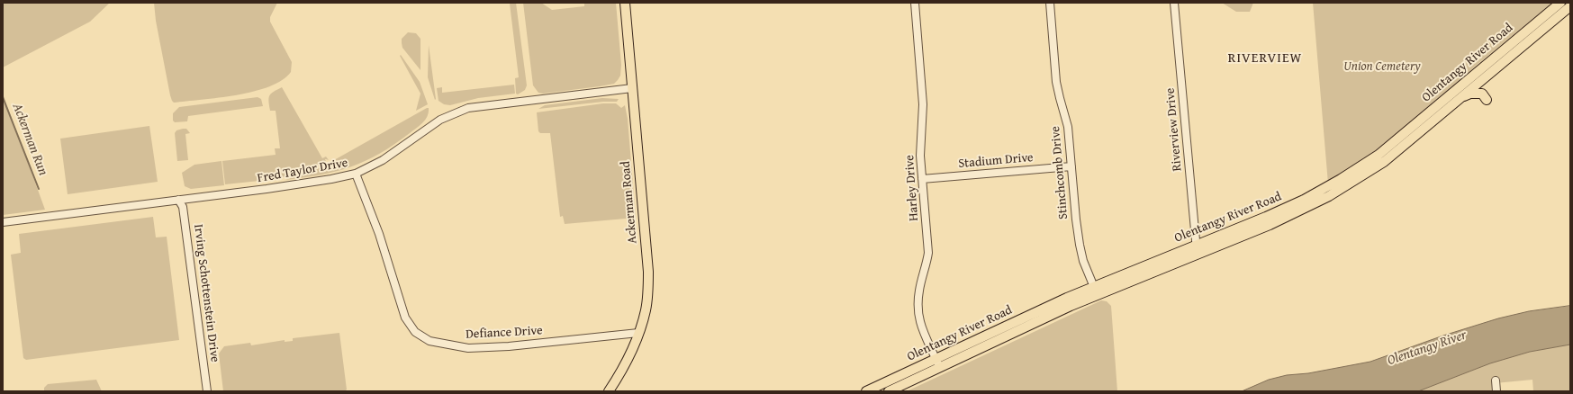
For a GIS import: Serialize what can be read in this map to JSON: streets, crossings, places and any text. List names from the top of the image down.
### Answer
{
  "streets": {
    "main road": ["Olentangy River Road", "Ackerman Road"],
    "street": [
      "Riverview Drive",
      "Stadium Drive",
      "Fred Taylor Drive",
      "Stinchcomb Drive",
      "Harley Drive",
      "Irving Schottenstein Drive",
      "Defiance Drive"
    ]
  },
  "crossings": [
    ["Olentangy River Road", "Riverview Drive"],
    ["Olentangy River Road", "Stinchcomb Drive"],
    ["Olentangy River Road", "Harley Drive"],
    ["Stadium Drive", "Stinchcomb Drive"],
    ["Stadium Drive", "Harley Drive"],
    ["Fred Taylor Drive", "Ackerman Road"],
    ["Fred Taylor Drive", "Irving Schottenstein Drive"],
    ["Fred Taylor Drive", "Defiance Drive"],
    ["Ackerman Road", "Defiance Drive"]
  ],
  "districts": ["RIVERVIEW"],
  "water": ["Ackerman Run", "Olentangy River"],
  "parks": ["Union Cemetery"]
}
